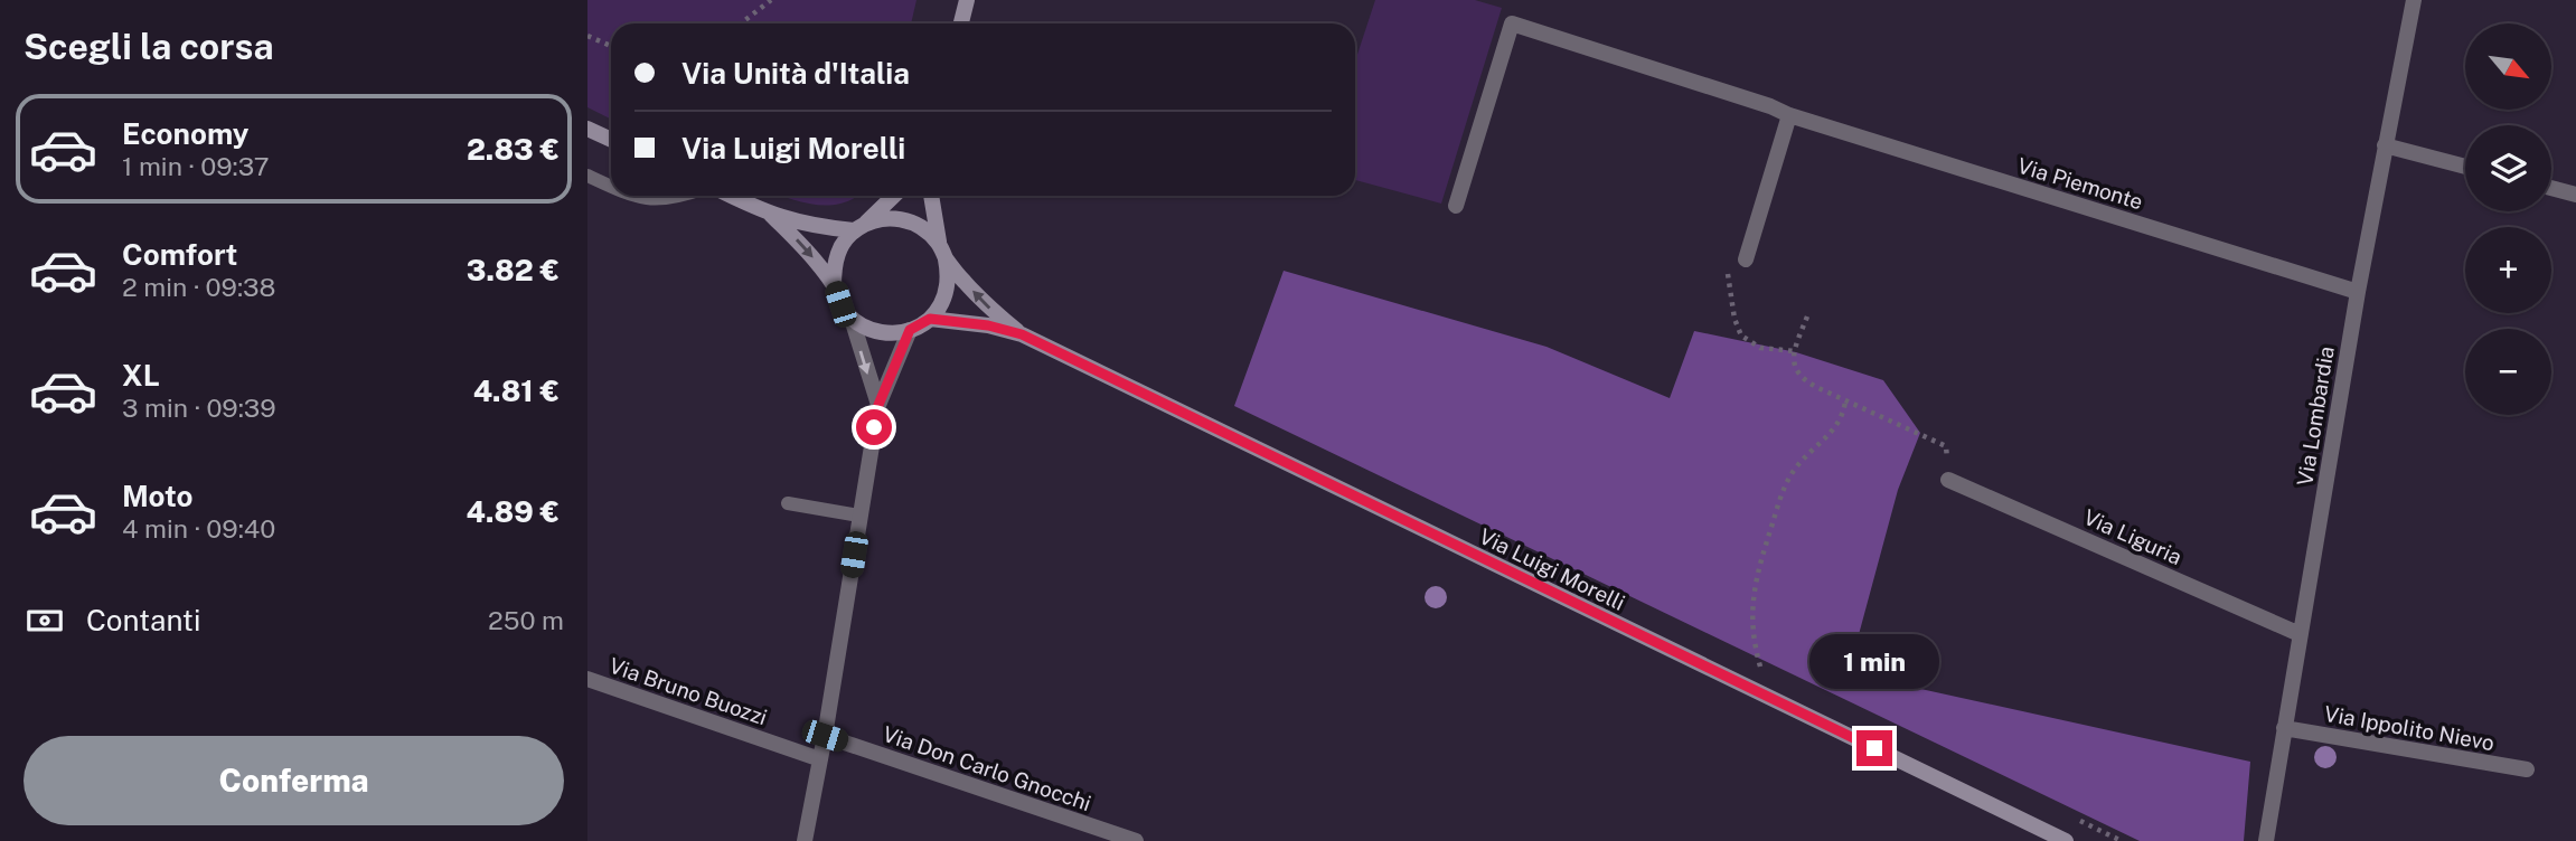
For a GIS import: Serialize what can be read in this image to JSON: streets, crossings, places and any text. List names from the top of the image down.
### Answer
{
  "streets": {
    "street": [
      "Via Piemonte",
      "Via Lombardia",
      "Via Liguria",
      "Via Luigi Morelli",
      "Via Bruno Buozzi",
      "Via Ippolito Nievo",
      "Via Don Carlo Gnocchi"
    ]
  },
  "crossings": [
    ["Via Piemonte", "Via Lombardia"],
    ["Via Lombardia", "Via Liguria"],
    ["Via Lombardia", "Via Ippolito Nievo"]
  ],
  "north": "bottom right",
  "page": {
    "heading": "Scegli la corsa",
    "map_buttons": ["+", "−"],
    "banner": ["Via Unità d'Italia", "Via Luigi Morelli"],
    "list": [
      {
        "name": "Economy",
        "note": "1 min · 09:37",
        "value": "2.83 €"
      },
      {
        "name": "Comfort",
        "note": "2 min · 09:38",
        "value": "3.82 €"
      },
      {
        "name": "XL",
        "note": "3 min · 09:39",
        "value": "4.81 €"
      },
      {
        "name": "Moto",
        "note": "4 min · 09:40",
        "value": "4.89 €"
      }
    ],
    "pay": ["Contanti", "250 m"],
    "bubble": "1 min",
    "buttons": "Conferma"
  }
}
